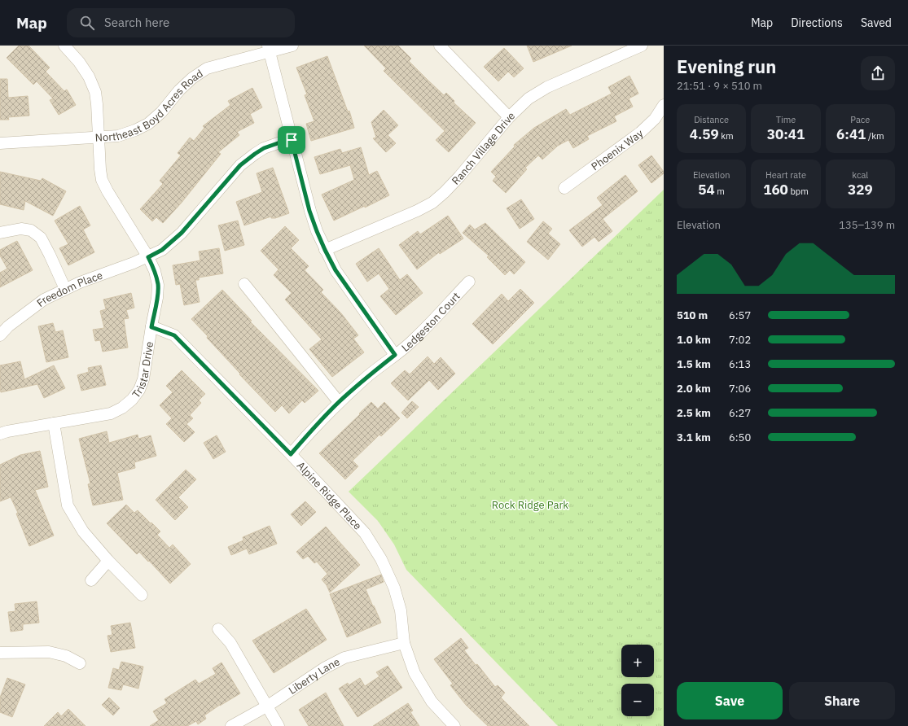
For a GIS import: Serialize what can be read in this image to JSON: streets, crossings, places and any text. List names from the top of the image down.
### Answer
{
  "streets": {
    "street": [
      "Northeast Boyd Acres Road",
      "Ranch Village Drive",
      "Phoenix Way",
      "Freedom Place",
      "Ledgeston Court",
      "Tristar Drive",
      "Alpine Ridge Place",
      "Liberty Lane"
    ]
  },
  "crossings": [
    ["Northeast Boyd Acres Road", "Tristar Drive"],
    ["Freedom Place", "Tristar Drive"],
    ["Ledgeston Court", "Alpine Ridge Place"],
    ["Tristar Drive", "Alpine Ridge Place"],
    ["Alpine Ridge Place", "Liberty Lane"]
  ],
  "parks": ["Rock Ridge Park"],
  "page": {
    "header": "Map",
    "search": "Search here",
    "nav": ["Map", "Directions", "Saved"],
    "heading": ["Evening run", "21:51 · 9 × 510 m"],
    "stats": [
      ["Distance", "4.59 km"],
      ["Time", "30:41"],
      ["Pace", "6:41 /km"],
      ["Elevation", "54 m"],
      ["Heart rate", "160 bpm"],
      ["kcal", "329"]
    ],
    "chart": ["Elevation", "135–139 m"],
    "list": [
      {
        "name": "510 m",
        "note": "6:57"
      },
      {
        "name": "1.0 km",
        "note": "7:02"
      },
      {
        "name": "1.5 km",
        "note": "6:13"
      },
      {
        "name": "2.0 km",
        "note": "7:06"
      },
      {
        "name": "2.5 km",
        "note": "6:27"
      },
      {
        "name": "3.1 km",
        "note": "6:50"
      }
    ],
    "map_buttons": ["+", "−"],
    "buttons": ["Save", "Share"]
  }
}
